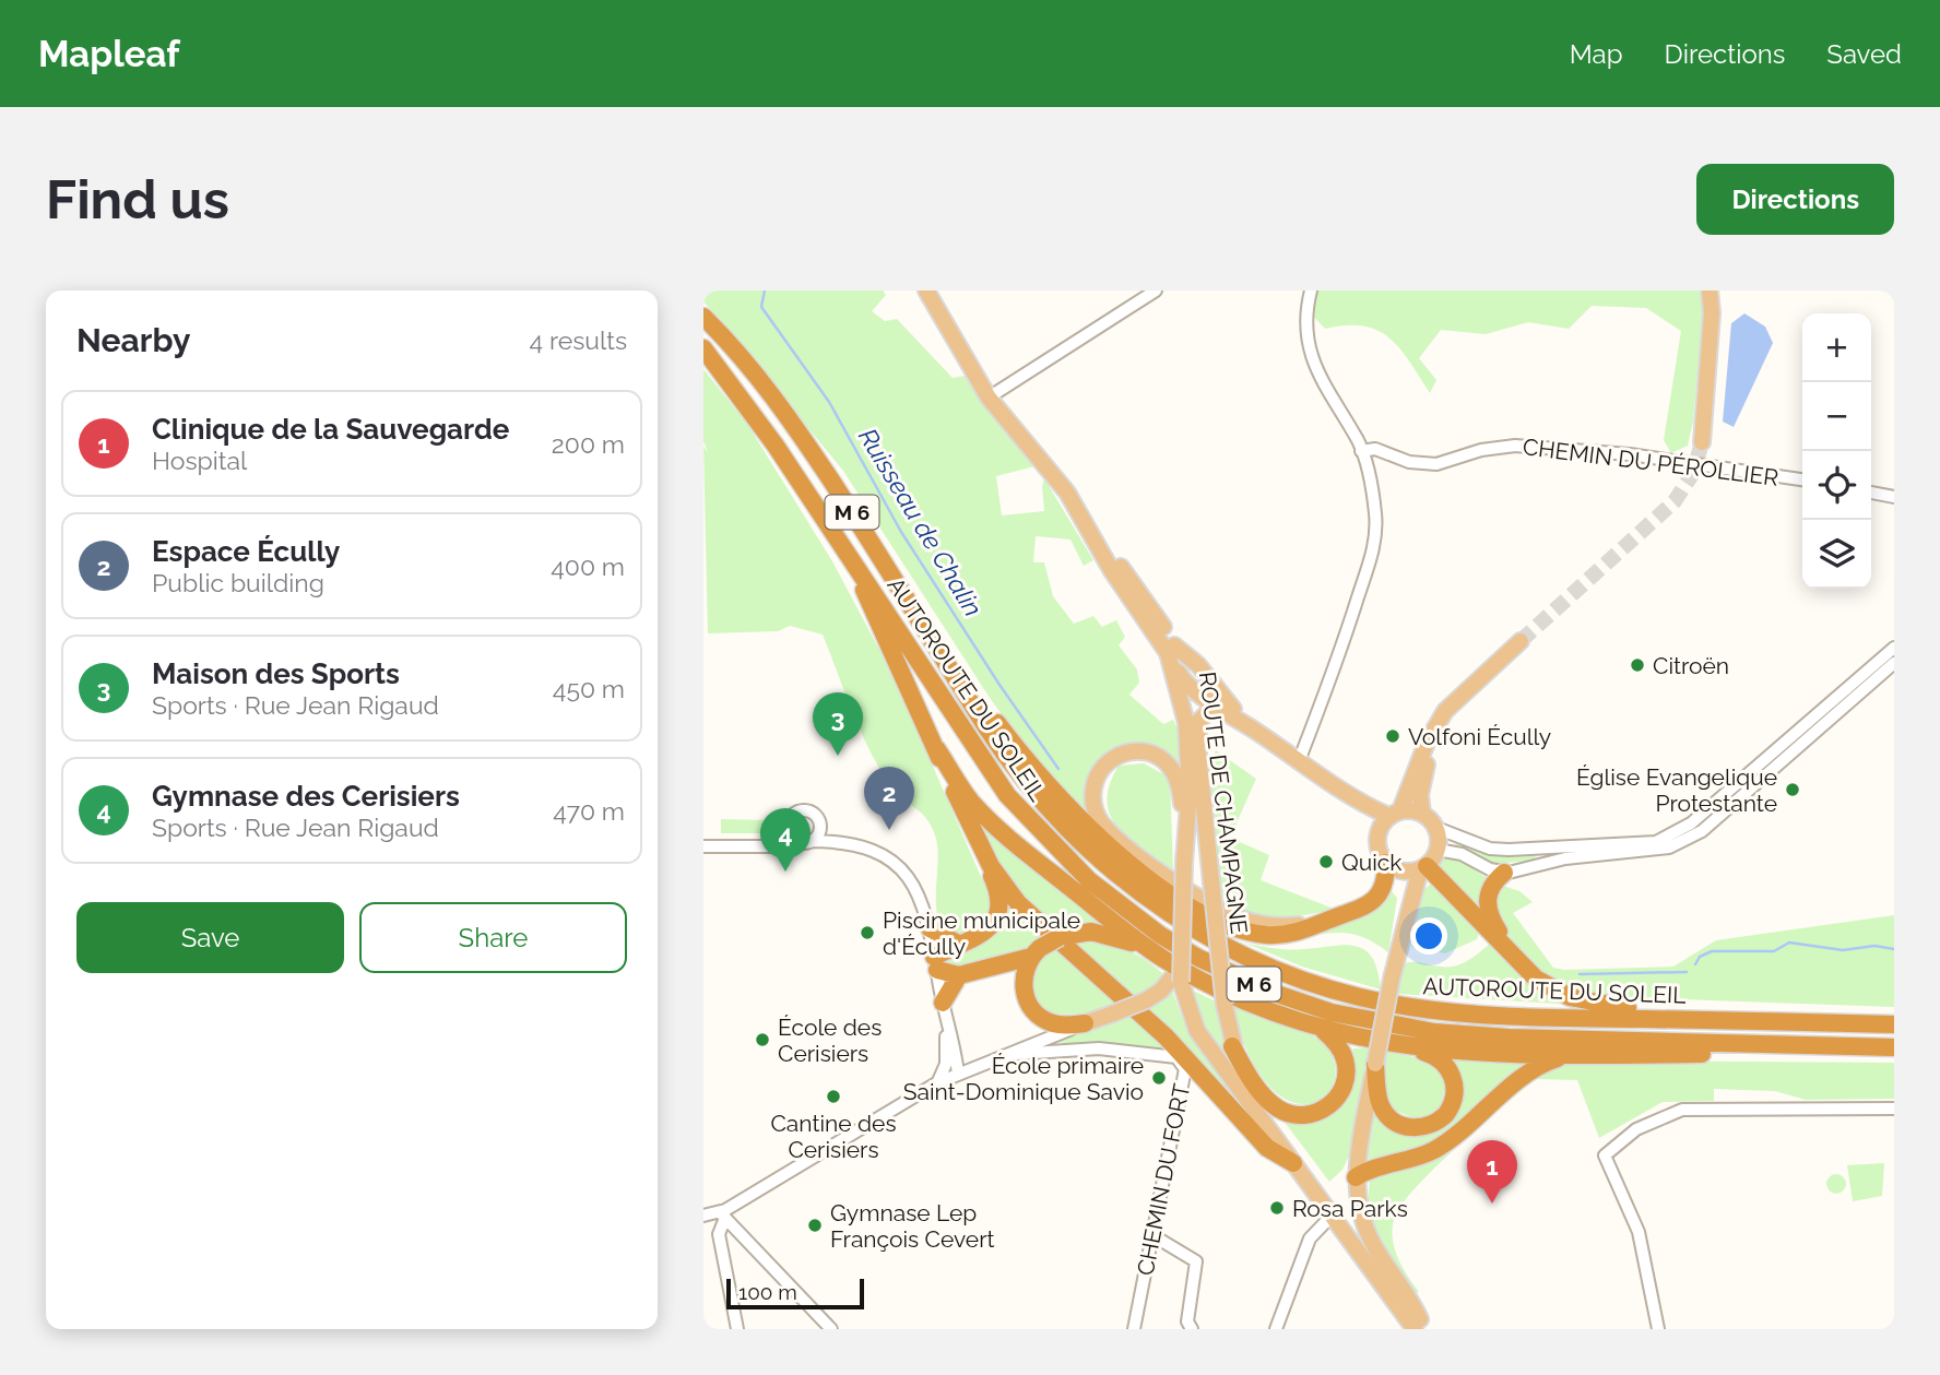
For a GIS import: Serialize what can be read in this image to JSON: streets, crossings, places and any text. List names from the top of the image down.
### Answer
{
  "streets": {
    "highway": ["M 6", "AUTOROUTE DU SOLEIL"],
    "main road": ["ROUTE DE CHAMPAGNE"],
    "street": ["CHEMIN DU PÉROLLIER", "CHEMIN DU FORT"]
  },
  "water": ["Ruisseau de Chalin"],
  "places": [
    "Citroën",
    "Volfoni Écully",
    "Église Evangelique Protestante",
    "Quick",
    "Piscine municipale d'Écully",
    "École des Cerisiers",
    "École primaire Saint-Dominique Savio",
    "Cantine des Cerisiers",
    "Rosa Parks",
    "Gymnase Lep François Cevert"
  ],
  "scale_bar": "100 m",
  "page": {
    "header": "Mapleaf",
    "nav": ["Map", "Directions", "Saved"],
    "buttons": [
      "Directions",
      ["Save", "Share"]
    ],
    "title": "Find us",
    "heading": ["Nearby", "4 results"],
    "map_buttons": ["+", "−"],
    "list": [
      {
        "mark": "1",
        "name": "Clinique de la Sauvegarde",
        "note": "Hospital",
        "value": "200 m"
      },
      {
        "mark": "2",
        "name": "Espace Écully",
        "note": "Public building",
        "value": "400 m"
      },
      {
        "mark": "3",
        "name": "Maison des Sports",
        "note": "Sports · Rue Jean Rigaud",
        "value": "450 m"
      },
      {
        "mark": "4",
        "name": "Gymnase des Cerisiers",
        "note": "Sports · Rue Jean Rigaud",
        "value": "470 m"
      }
    ],
    "pins": [
      "3",
      "2",
      "4",
      "1"
    ],
    "scale": "100 m"
  }
}
